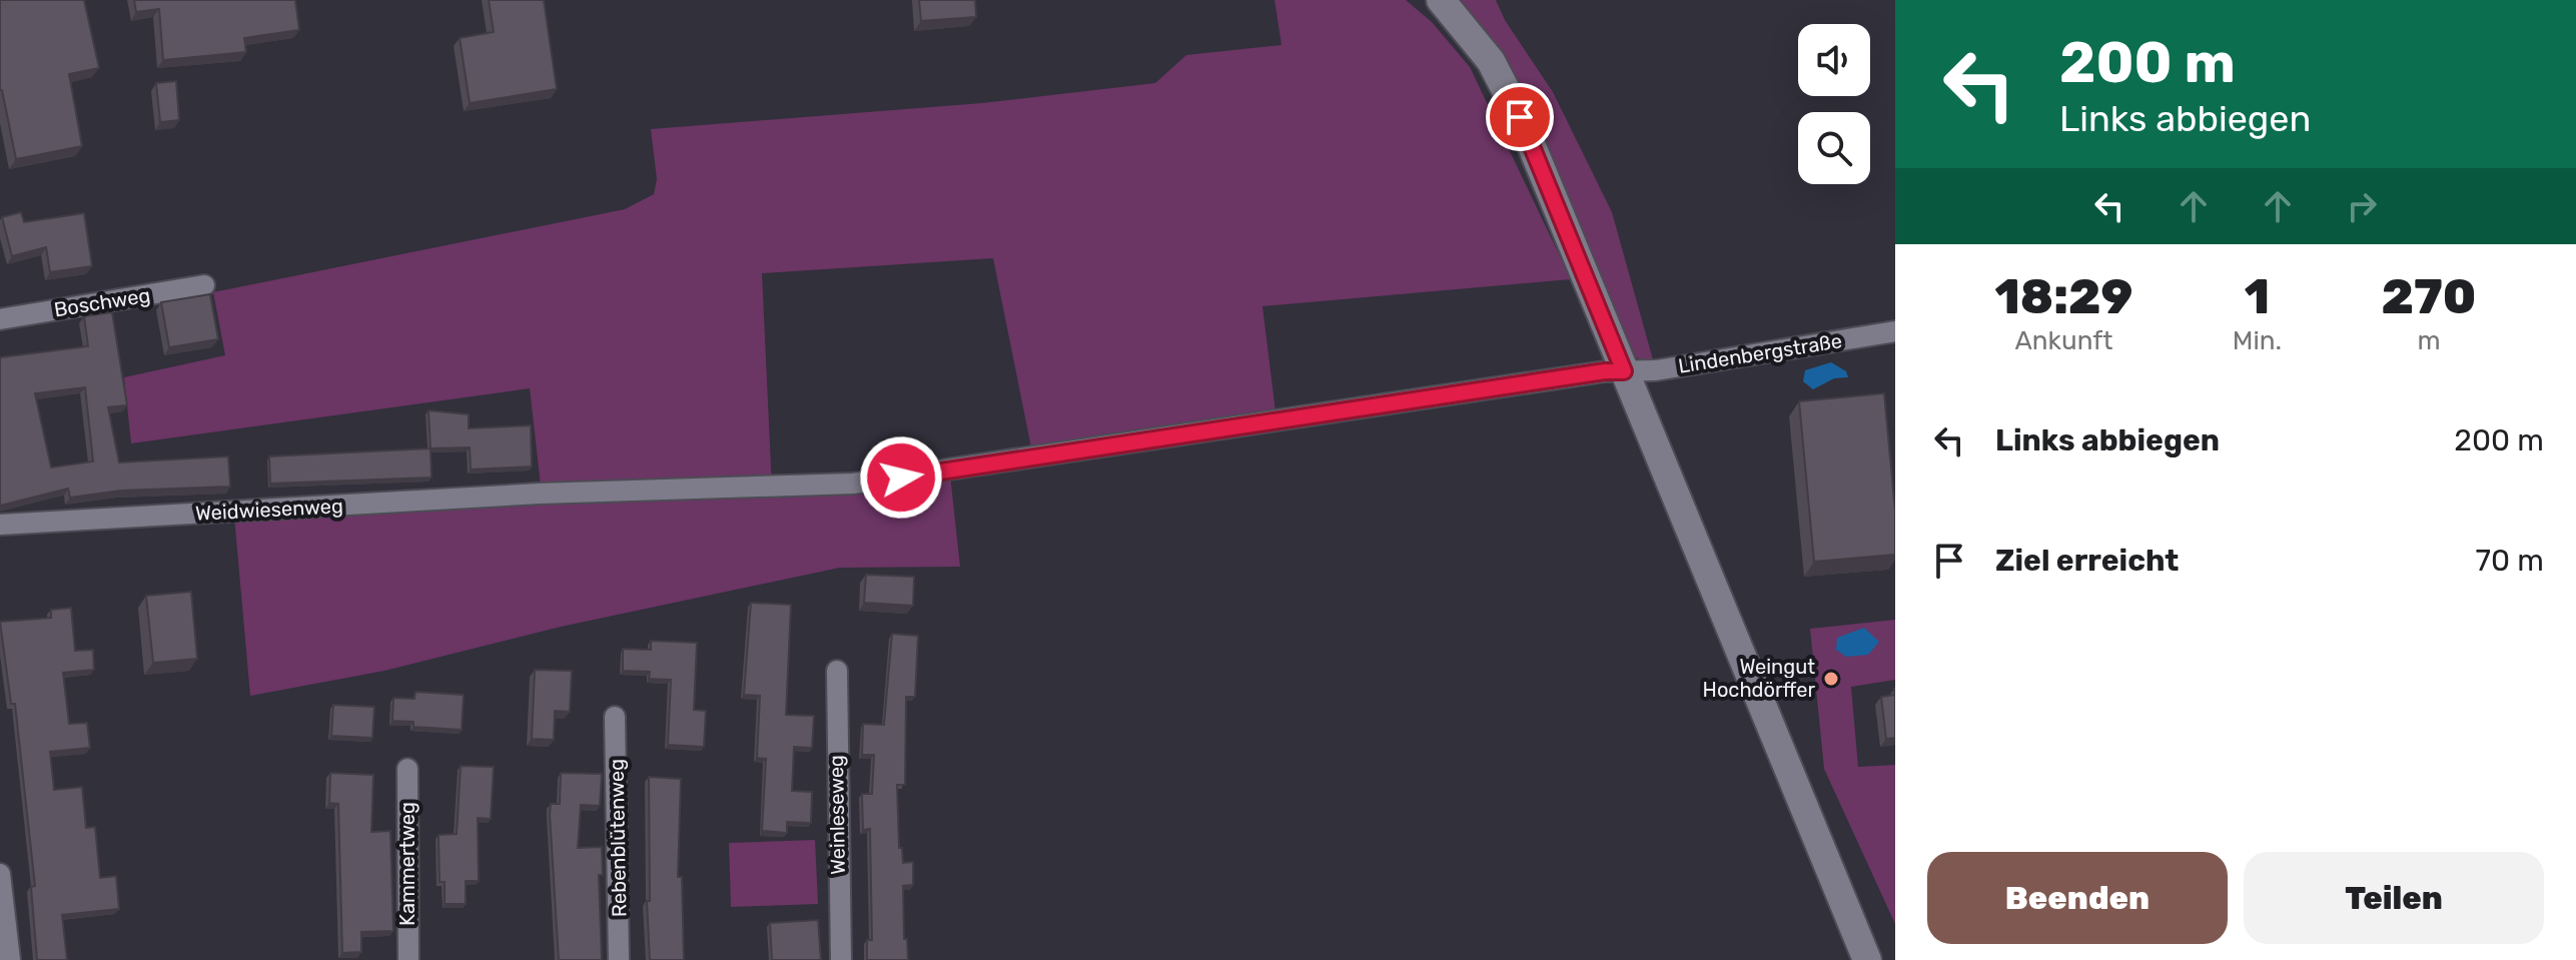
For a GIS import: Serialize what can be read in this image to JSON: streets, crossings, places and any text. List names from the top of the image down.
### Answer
{
  "streets": {
    "street": [
      "Boschweg",
      "Lindenbergstraße",
      "Weidwiesenweg",
      "Weinleseweg",
      "Rebenblütenweg",
      "Kammertweg"
    ]
  },
  "crossings": [
    ["Lindenbergstraße", "Weidwiesenweg"]
  ],
  "places": ["Weingut Hochdörffer"],
  "page": {
    "turn": ["200 m", "Links abbiegen"],
    "eta": [
      "18:29",
      "Ankunft",
      "1",
      "Min.",
      "270",
      "m"
    ],
    "list": [
      {
        "name": "Links abbiegen",
        "value": "200 m"
      },
      {
        "name": "Ziel erreicht",
        "value": "70 m"
      }
    ],
    "buttons": ["Beenden", "Teilen"]
  }
}
